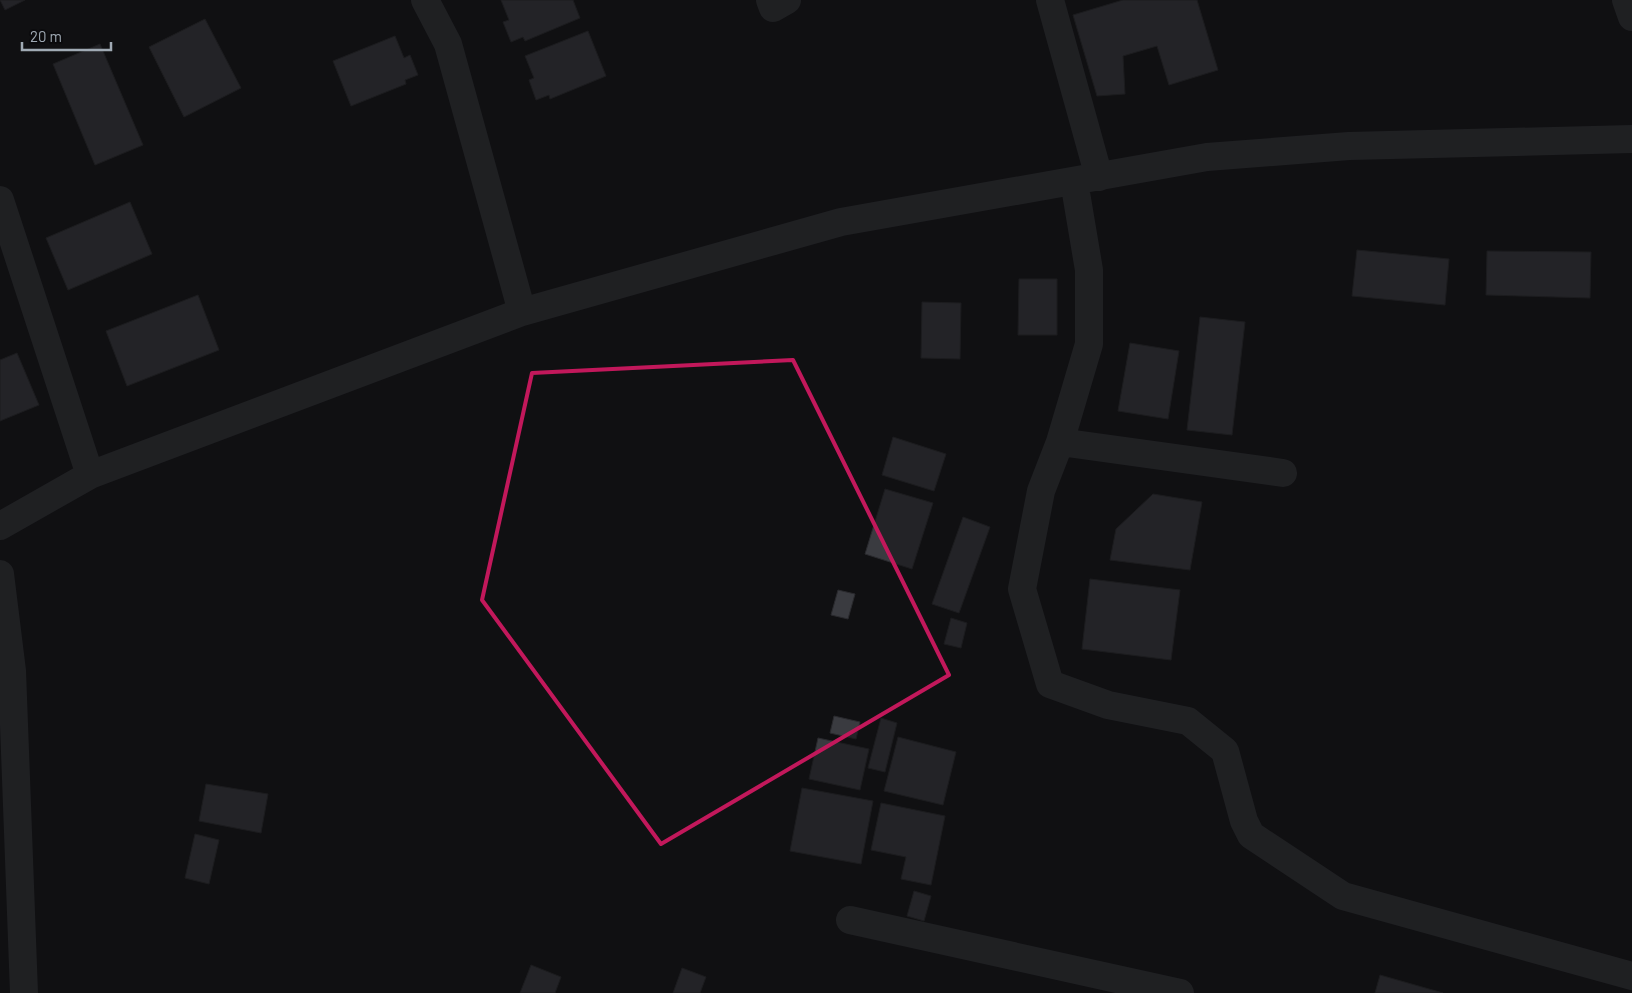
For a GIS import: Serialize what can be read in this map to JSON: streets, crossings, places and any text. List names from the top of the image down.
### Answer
{
  "scale_bar": "20 m"
}
